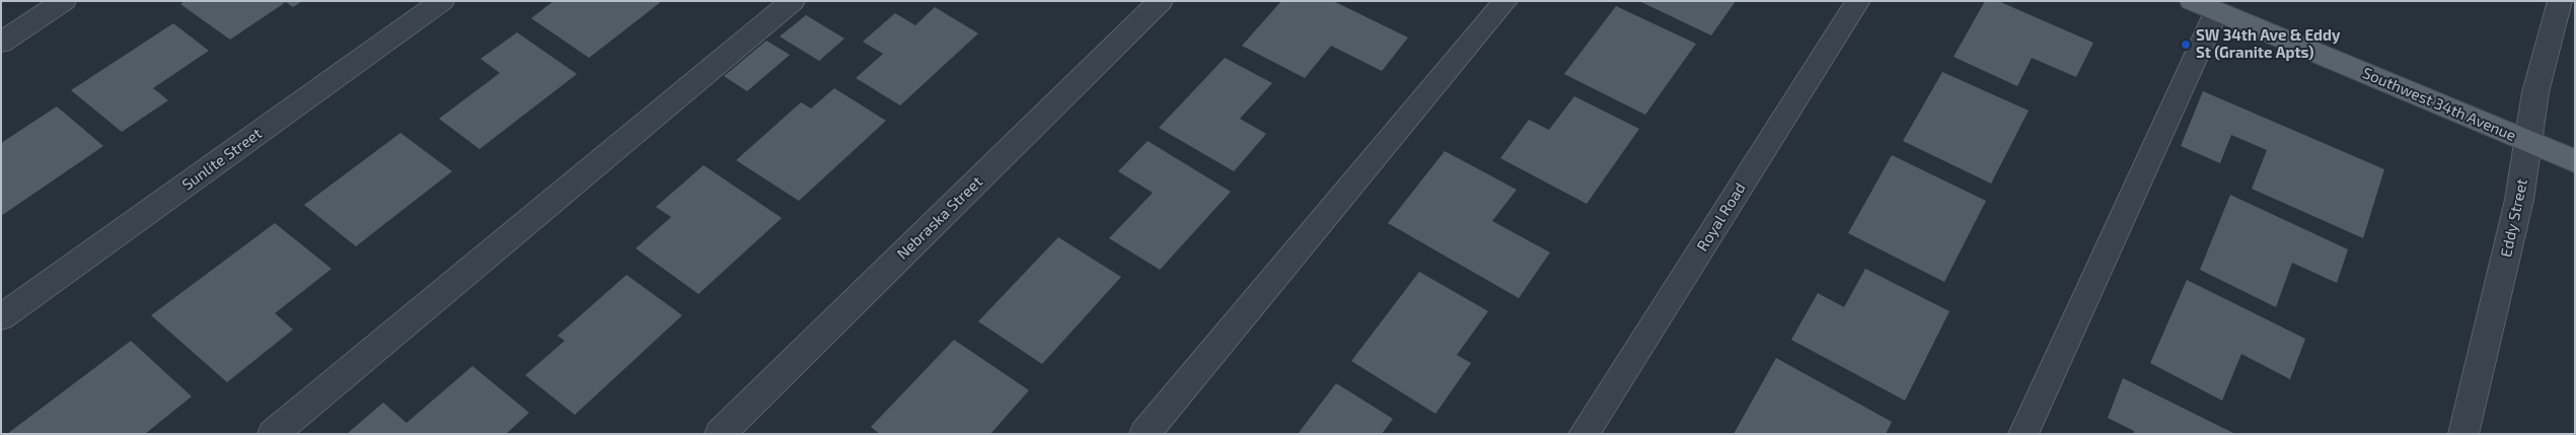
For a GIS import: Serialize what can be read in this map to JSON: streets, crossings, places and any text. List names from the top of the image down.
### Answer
{
  "streets": {
    "main road": ["Southwest 34th Avenue"],
    "street": [
      "Sunlite Street",
      "Royal Road",
      "Nebraska Street",
      "Eddy Street"
    ]
  },
  "crossings": [
    ["Southwest 34th Avenue", "Eddy Street"]
  ],
  "places": ["SW 34th Ave & Eddy St (Granite Apts)"]
}
